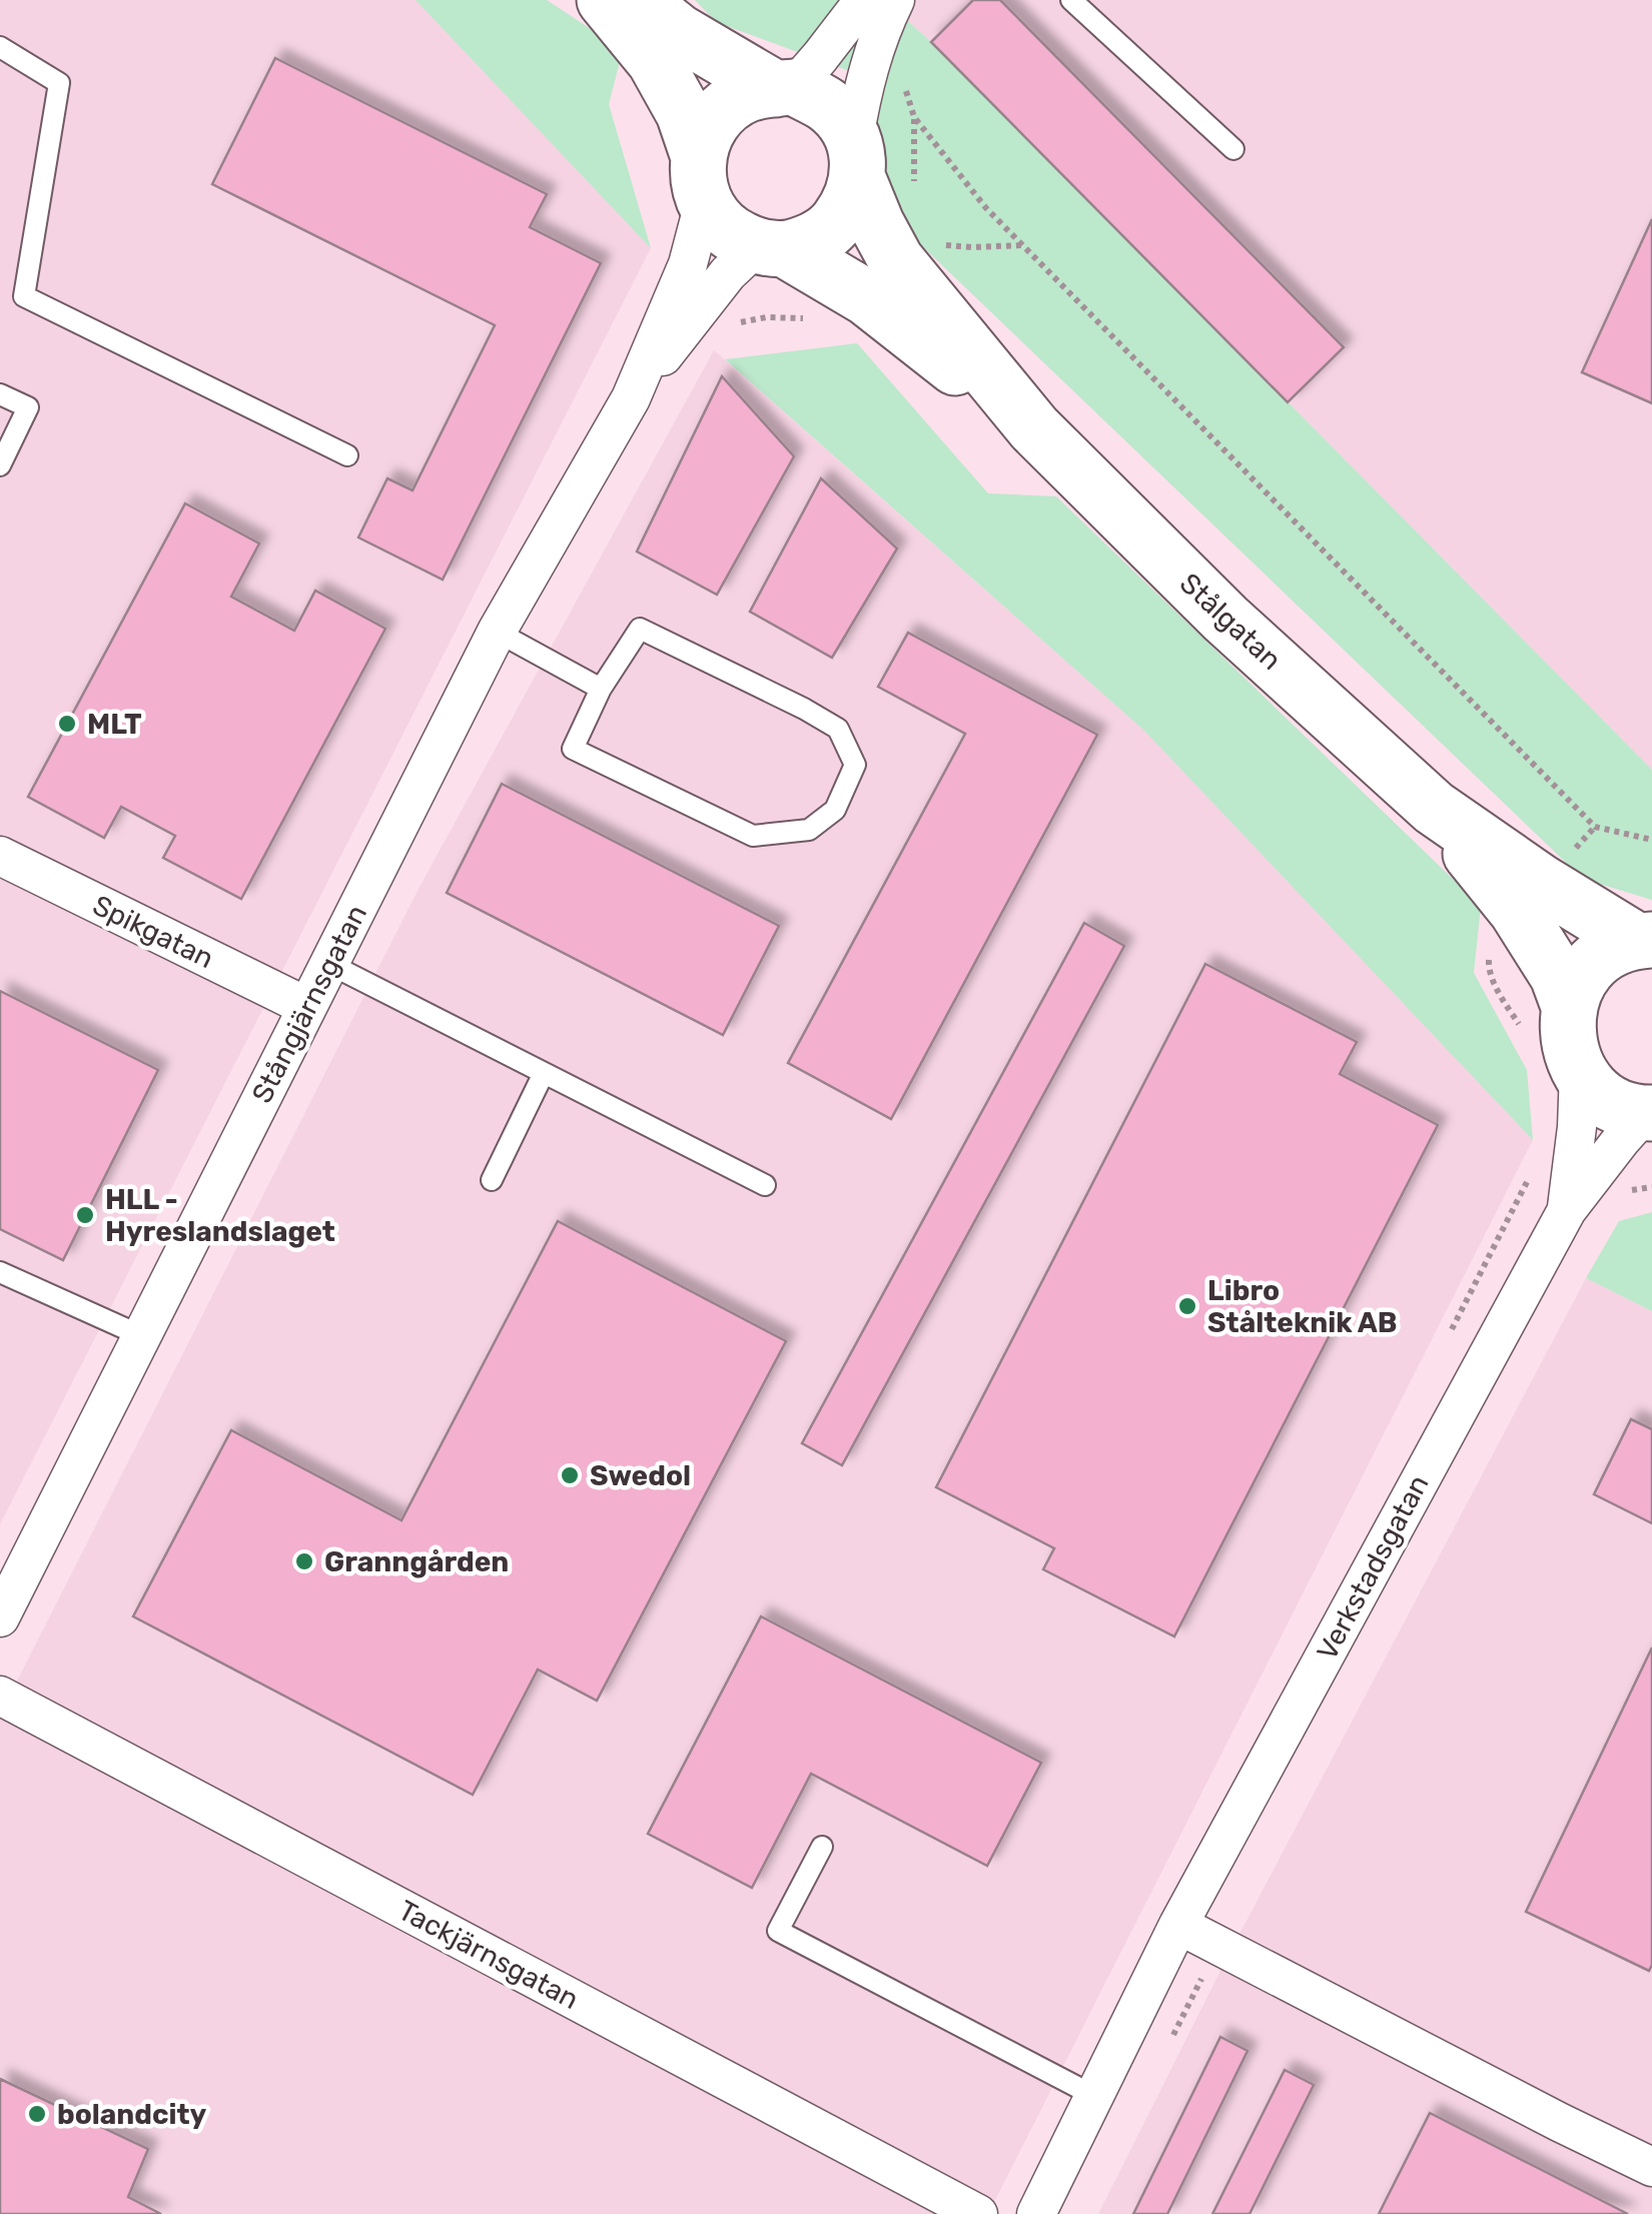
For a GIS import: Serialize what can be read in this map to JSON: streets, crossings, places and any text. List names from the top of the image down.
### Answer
{
  "streets": {
    "main road": ["Stålgatan"],
    "street": [
      "Spikgatan",
      "Stångjärnsgatan",
      "Verkstadsgatan",
      "Tackjärnsgatan"
    ]
  },
  "crossings": [
    ["Stålgatan", "Stångjärnsgatan"],
    ["Stålgatan", "Verkstadsgatan"],
    ["Spikgatan", "Stångjärnsgatan"]
  ],
  "places": [
    "MLT",
    "HLL - Hyreslandslaget",
    "Libro Stålteknik AB",
    "Swedol",
    "Granngården",
    "bolandcity"
  ]
}
